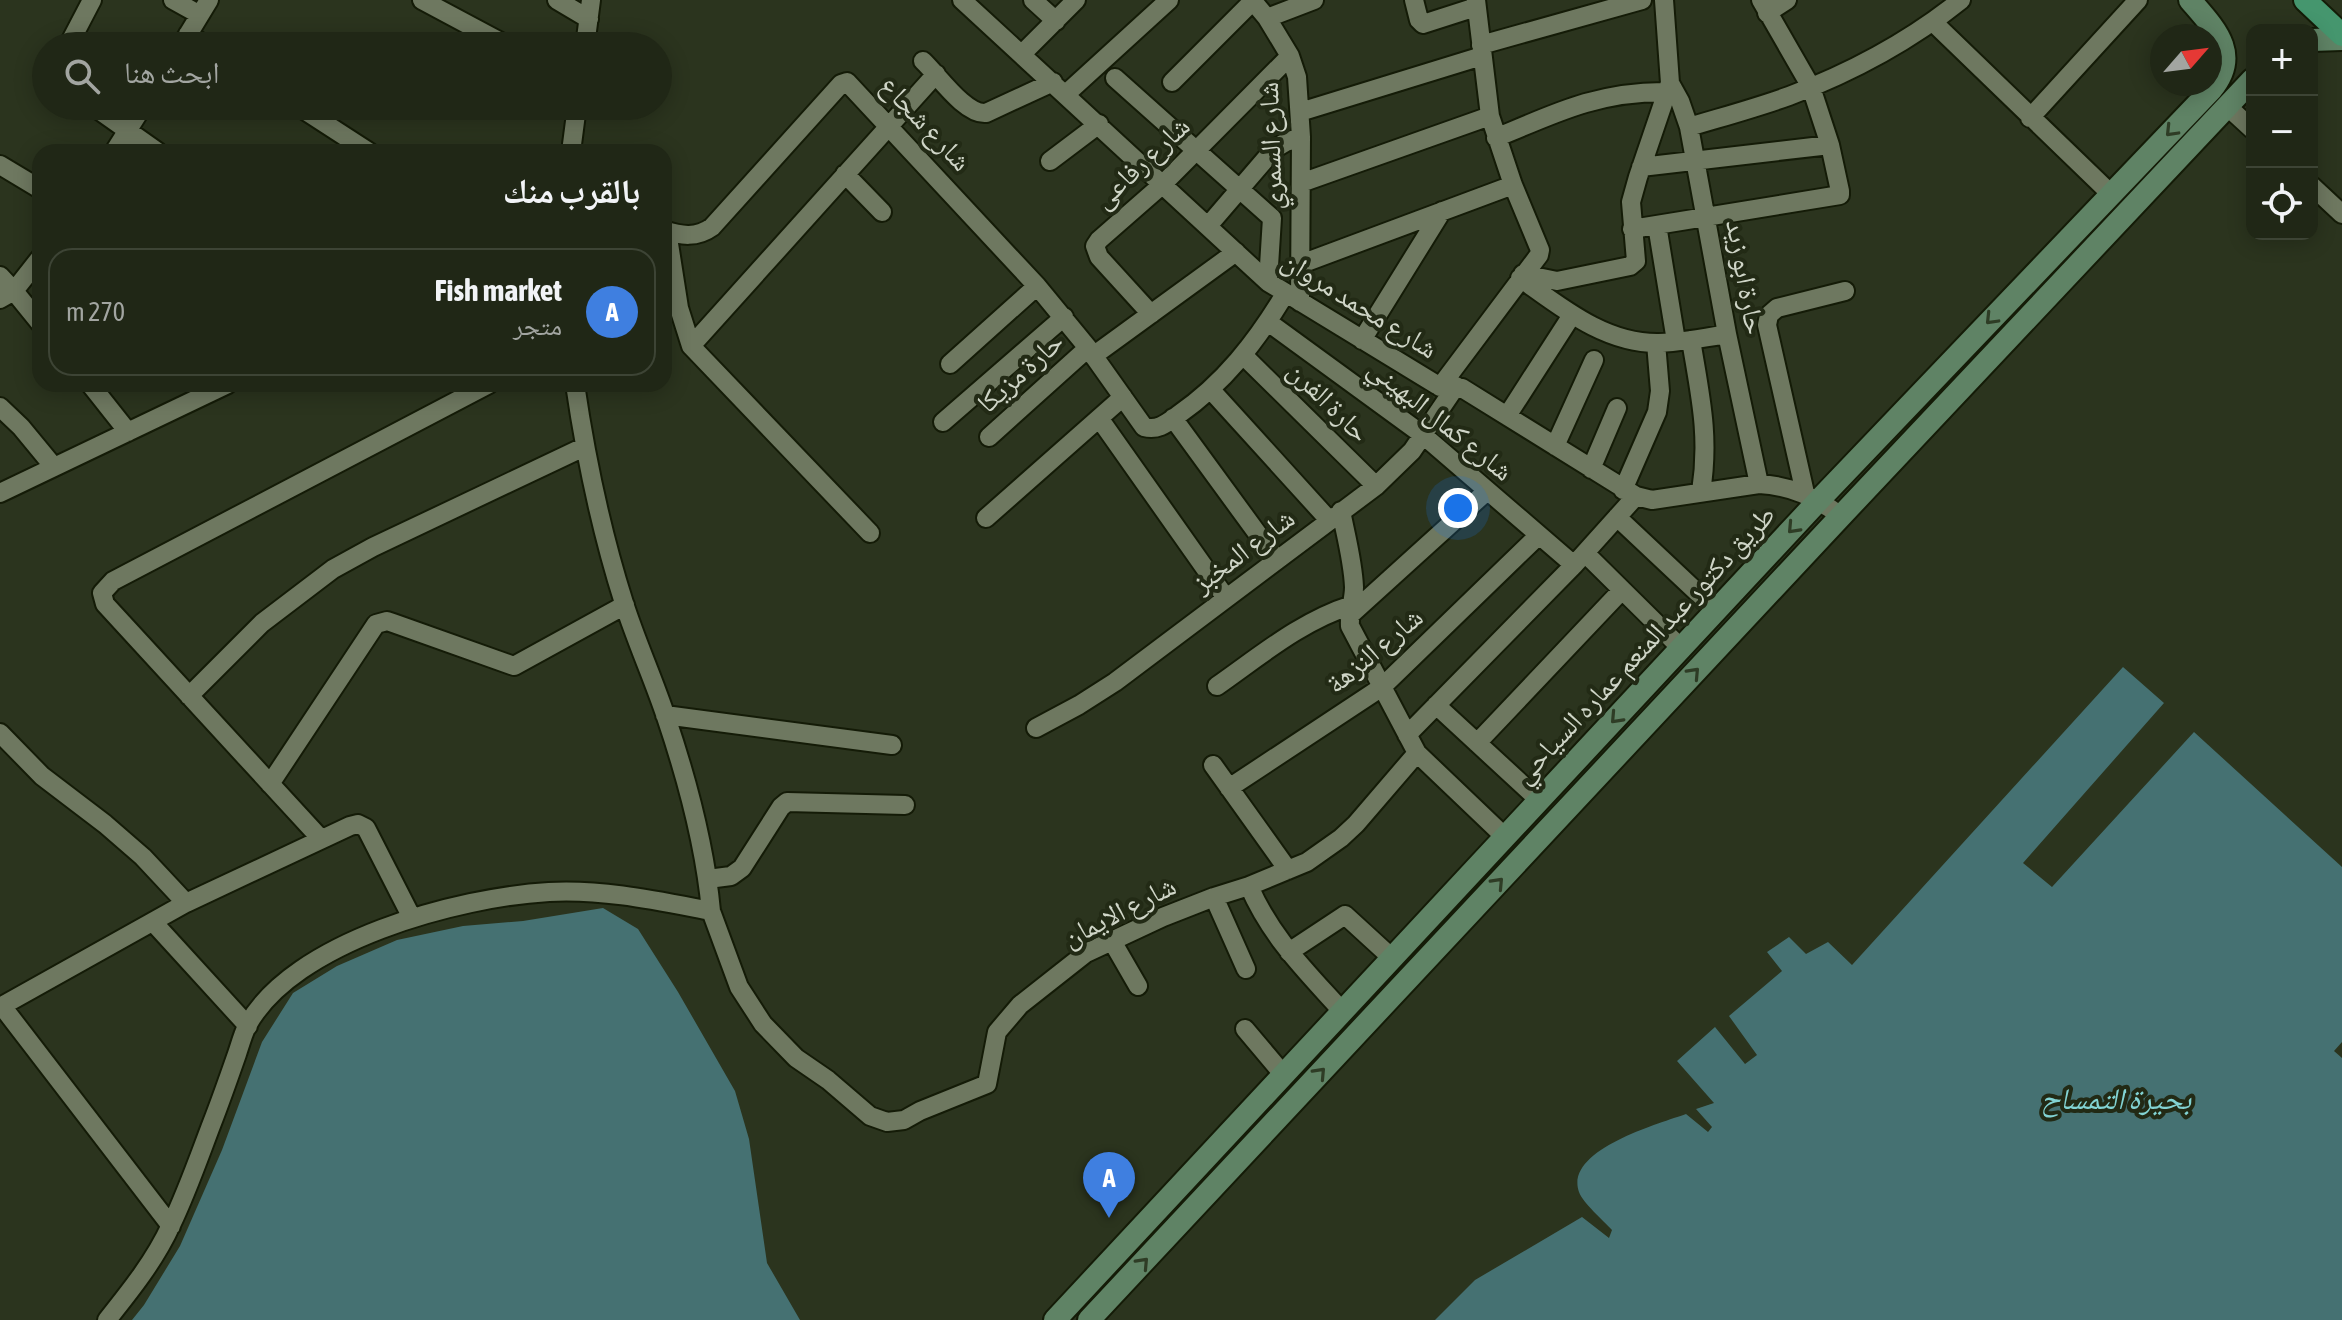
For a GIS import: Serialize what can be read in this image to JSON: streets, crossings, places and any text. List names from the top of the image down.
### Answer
{
  "streets": {
    "main road": ["طريق دكتور عبد المنعم عماره السياحي"],
    "street": [
      "شارع شجاع",
      "شارع السمري",
      "شارع رفاعى",
      "حارة ابو زيد",
      "شارع محمد مروان",
      "حارة مزيكا",
      "حارة الفرن",
      "شارع كمال البهيني",
      "شارع المخبز",
      "شارع النزهة",
      "شارع الايمان"
    ]
  },
  "crossings": [
    ["شارع شجاع", "حارة مزيكا"],
    ["شارع السمري", "شارع رفاعى"],
    ["شارع السمري", "شارع محمد مروان"],
    ["شارع رفاعى", "شارع محمد مروان"],
    ["شارع رفاعى", "حارة مزيكا"],
    ["شارع محمد مروان", "حارة مزيكا"],
    ["شارع محمد مروان", "شارع المخبز"],
    ["حارة الفرن", "شارع المخبز"],
    ["شارع كمال البهيني", "شارع المخبز"],
    ["شارع كمال البهيني", "طريق دكتور عبد المنعم عماره السياحي"],
    ["شارع كمال البهيني", "شارع النزهة"]
  ],
  "water": ["بحيرة التمساح"],
  "north": "top right",
  "page": {
    "map_buttons": ["+", "−"],
    "search": "ابحث هنا",
    "heading": "بالقرب منك",
    "list": [
      {
        "mark": "A",
        "name": "Fish market",
        "note": "متجر",
        "value": "270 m"
      }
    ],
    "pins": "A"
  }
}
